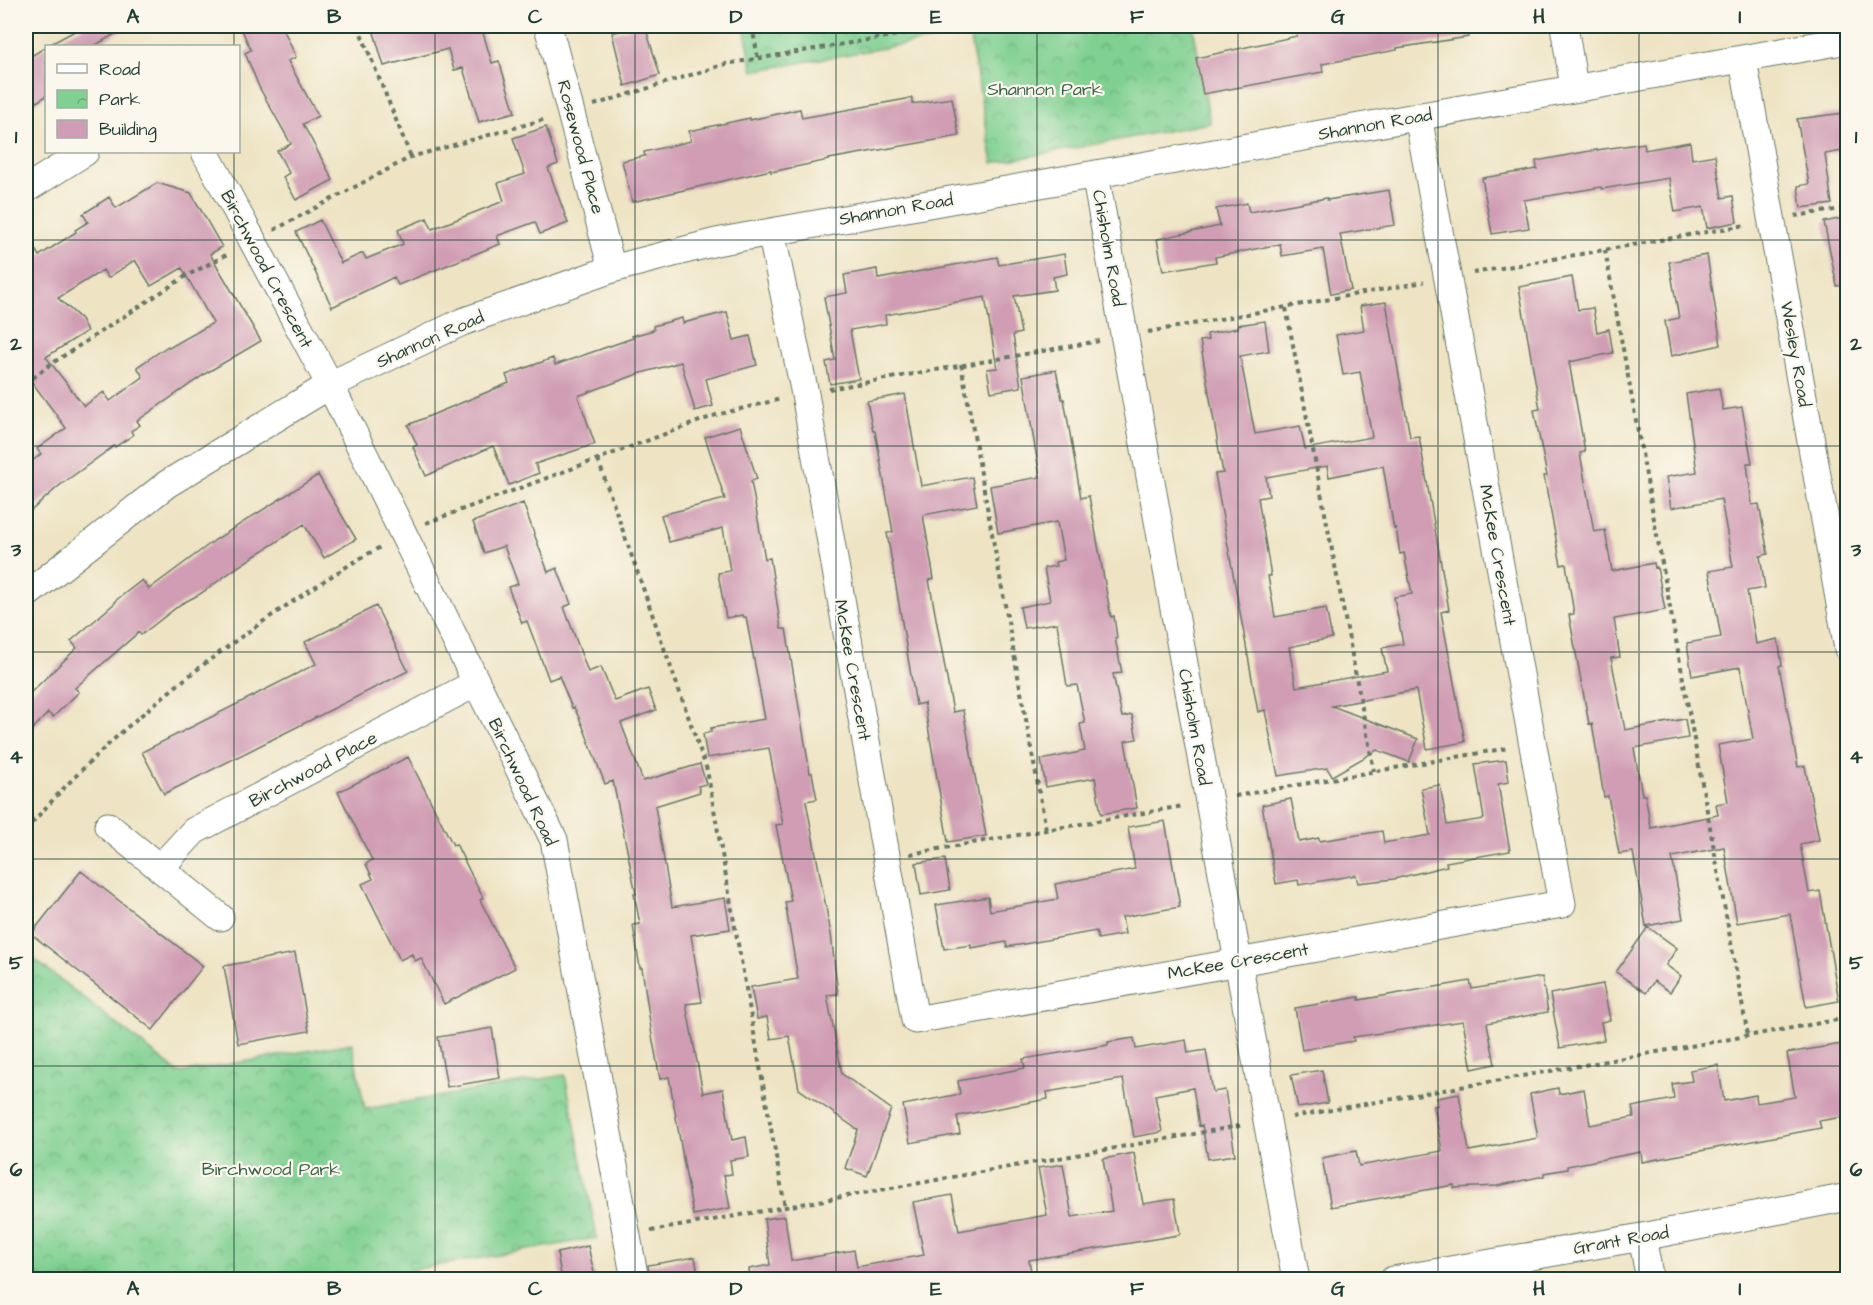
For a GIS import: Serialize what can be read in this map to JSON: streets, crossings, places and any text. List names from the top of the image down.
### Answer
{
  "streets": {
    "street": [
      "Shannon Road",
      "Rosewood Place",
      "Chisholm Road",
      "Birchwood Crescent",
      "Wesley Road",
      "McKee Crescent",
      "Birchwood Place",
      "Birchwood Road",
      "Grant Road"
    ]
  },
  "crossings": [
    ["Shannon Road", "Rosewood Place"],
    ["Shannon Road", "Chisholm Road"],
    ["Shannon Road", "Birchwood Crescent"],
    ["Shannon Road", "Wesley Road"],
    ["Shannon Road", "McKee Crescent"],
    ["Shannon Road", "Birchwood Road"],
    ["Chisholm Road", "McKee Crescent"],
    ["Birchwood Crescent", "Birchwood Road"],
    ["Birchwood Place", "Birchwood Road"]
  ],
  "parks": ["Shannon Park", "Birchwood Park"],
  "legend": ["Road", "Park", "Building"],
  "grid": {
    "columns": [
      "A",
      "B",
      "C",
      "D",
      "E",
      "F",
      "G",
      "H",
      "I"
    ],
    "rows": [
      "1",
      "2",
      "3",
      "4",
      "5",
      "6"
    ]
  }
}
